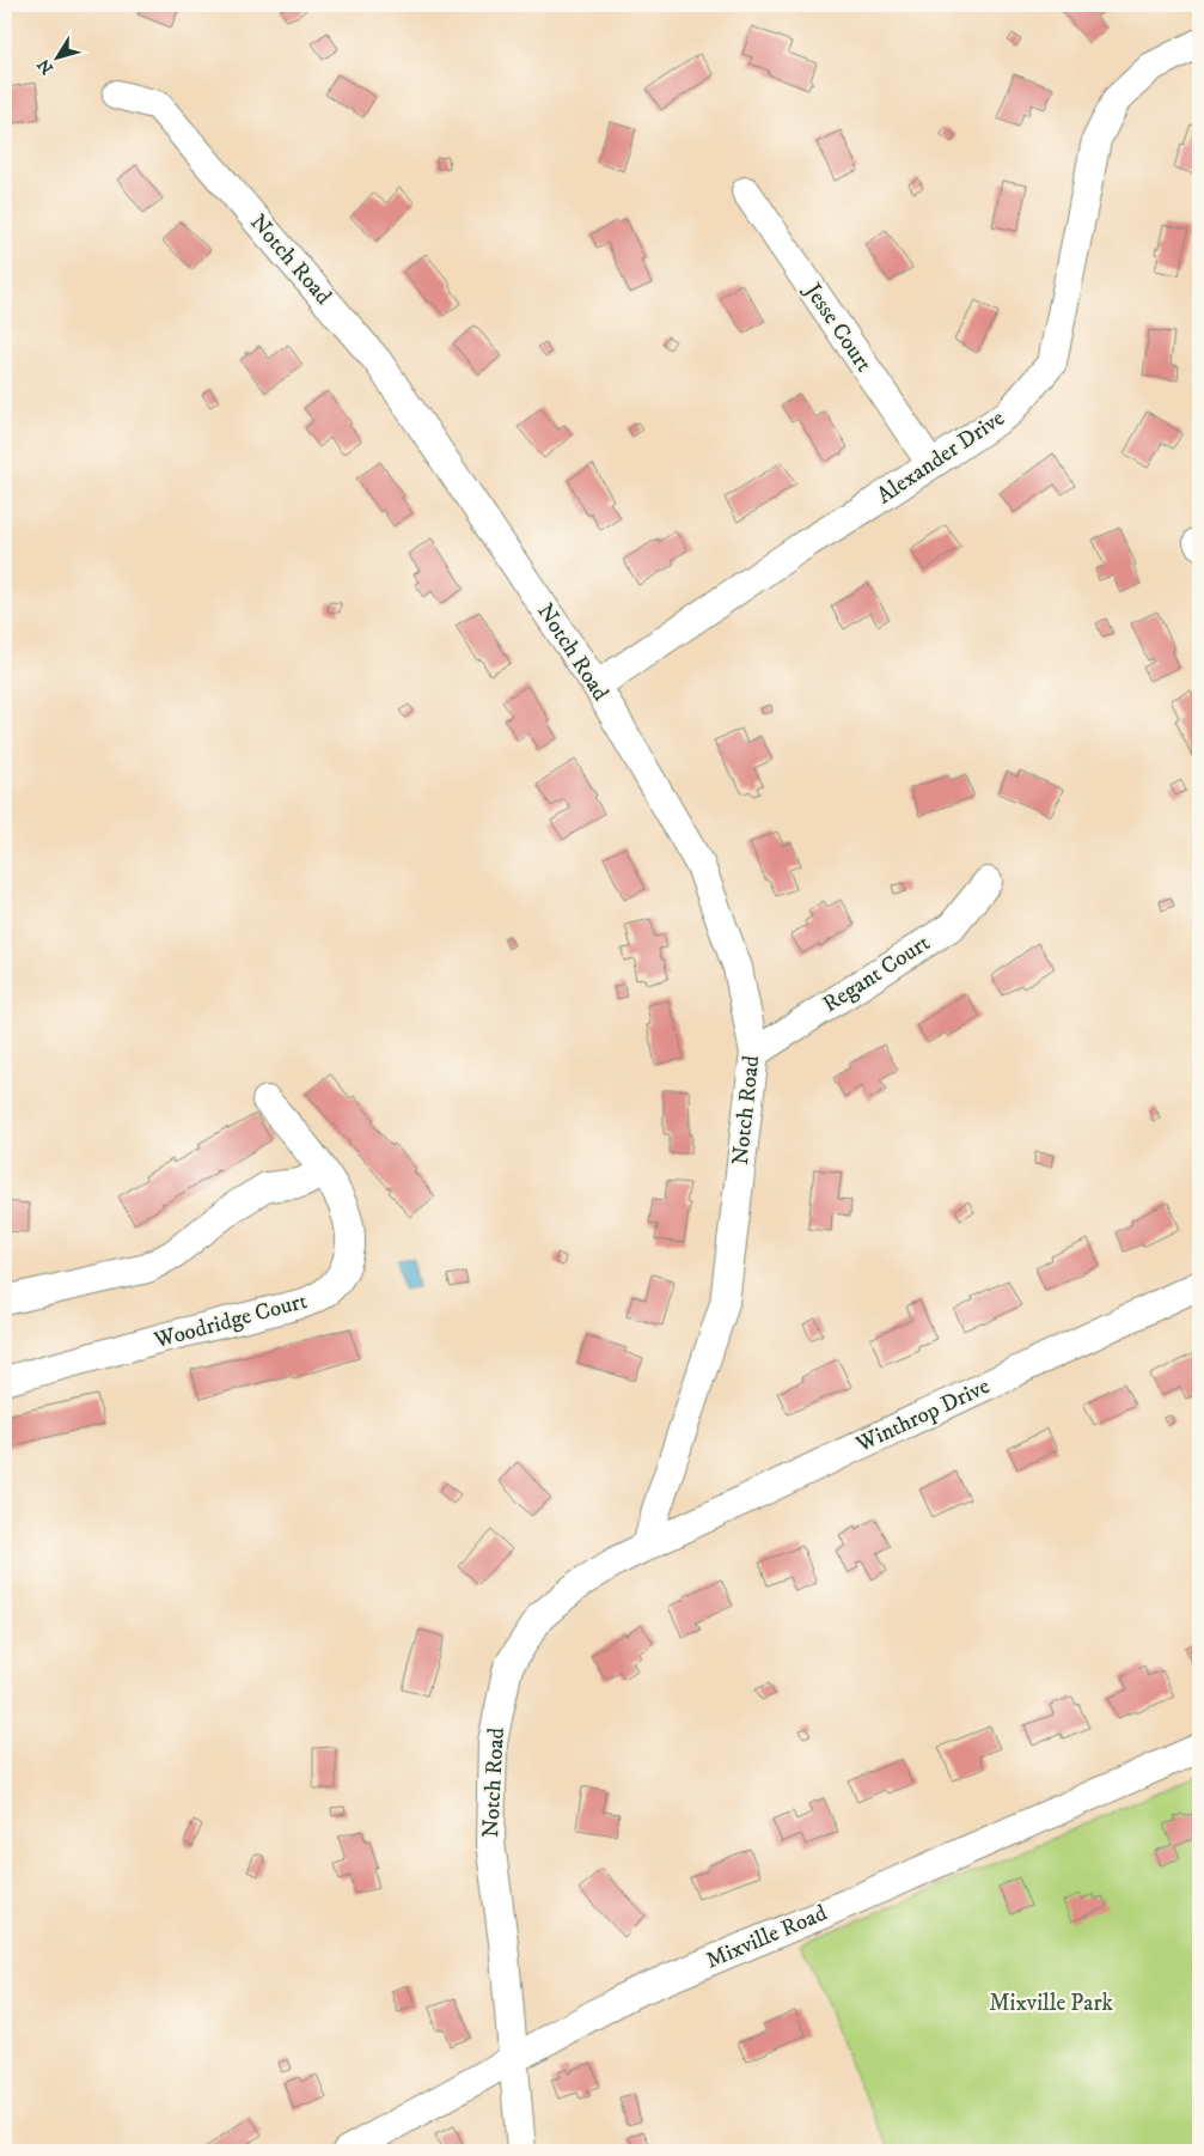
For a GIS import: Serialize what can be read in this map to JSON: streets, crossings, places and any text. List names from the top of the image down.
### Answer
{
  "streets": {
    "street": [
      "Notch Road",
      "Jesse Court",
      "Alexander Drive",
      "Regant Court",
      "Woodridge Court",
      "Winthrop Drive",
      "Mixville Road"
    ]
  },
  "crossings": [
    ["Notch Road", "Alexander Drive"],
    ["Notch Road", "Regant Court"],
    ["Notch Road", "Winthrop Drive"],
    ["Notch Road", "Mixville Road"],
    ["Jesse Court", "Alexander Drive"]
  ],
  "parks": ["Mixville Park"],
  "north": "bottom left"
}
